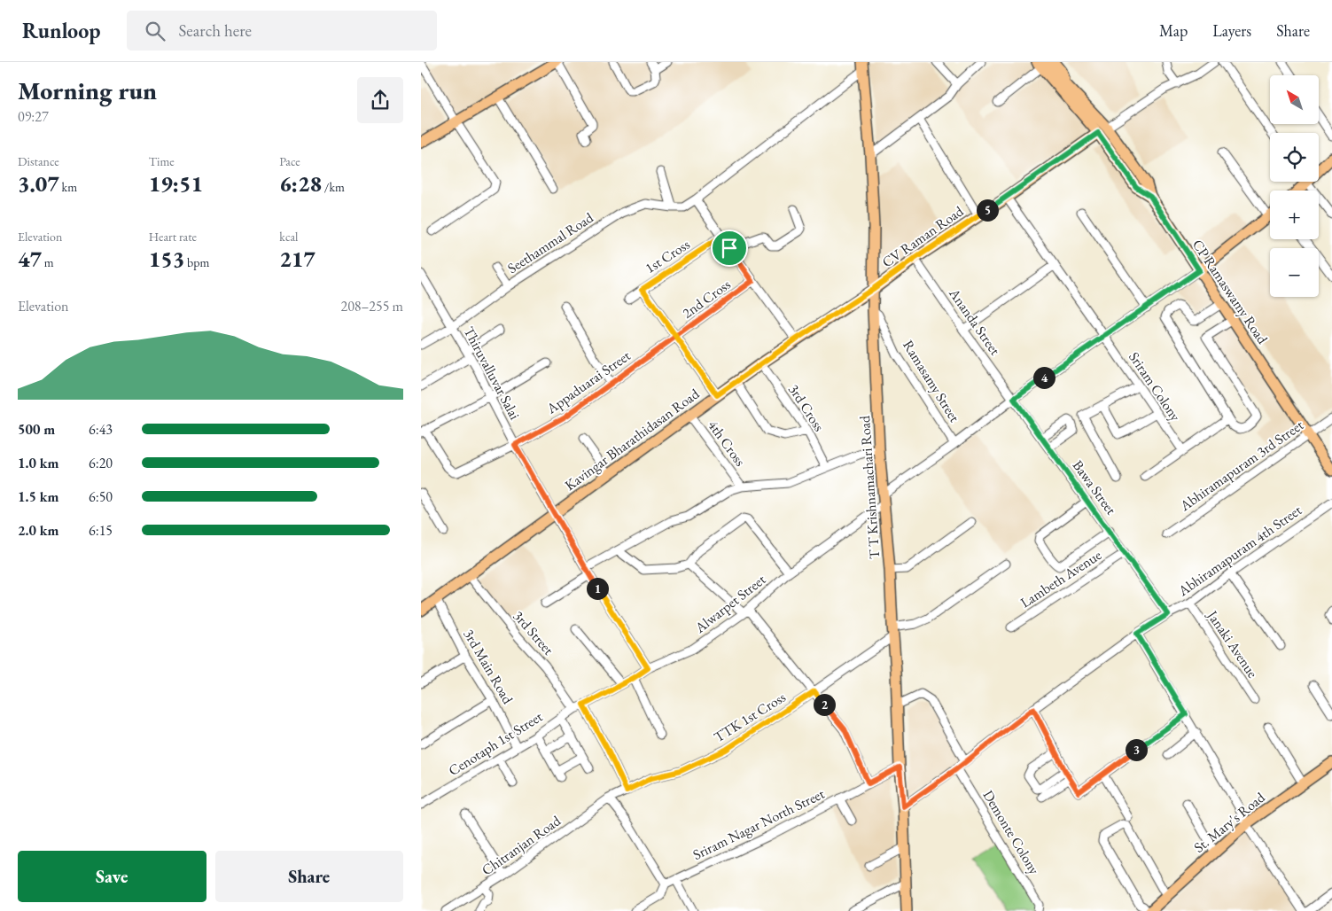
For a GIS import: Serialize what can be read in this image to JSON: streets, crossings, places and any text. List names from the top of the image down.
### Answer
{
  "streets": {
    "main road": [
      "CV Raman Road",
      "CP Ramaswamy Road",
      "Kavingar Bharathidasan Road",
      "T T Krishnamachari Road",
      "St. Mary's Road"
    ],
    "street": [
      "Seethammal Road",
      "1st Cross",
      "2nd Cross",
      "Ananda Street",
      "Thiruvalluvar Salai",
      "Ramasamy Street",
      "Appaduarai Street",
      "Sriram Colony",
      "3rd Cross",
      "4th Cross",
      "Abhiramapuram 3rd Street",
      "Bawa Street",
      "Abhiramapuram 4th Street",
      "Lambeth Avenue",
      "Alwarpet Street",
      "3rd Street",
      "Janaki Avenue",
      "3rd Main Road",
      "TTK 1st Cross",
      "Cenotaph 1st Street",
      "Sriram Nagar North Street",
      "Demonte Colony",
      "Chitranjan Road"
    ]
  },
  "crossings": [
    ["CV Raman Road", "Ananda Street"],
    ["CV Raman Road", "Sriram Colony"],
    ["CV Raman Road", "Kavingar Bharathidasan Road"],
    ["CV Raman Road", "T T Krishnamachari Road"],
    ["Seethammal Road", "Thiruvalluvar Salai"],
    ["Seethammal Road", "T T Krishnamachari Road"],
    ["CP Ramaswamy Road", "Abhiramapuram 3rd Street"],
    ["CP Ramaswamy Road", "Alwarpet Street"],
    ["2nd Cross", "Appaduarai Street"],
    ["Ananda Street", "Bawa Street"],
    ["Ananda Street", "Alwarpet Street"],
    ["Thiruvalluvar Salai", "Appaduarai Street"],
    ["Thiruvalluvar Salai", "Kavingar Bharathidasan Road"],
    ["Thiruvalluvar Salai", "Alwarpet Street"],
    ["Ramasamy Street", "T T Krishnamachari Road"],
    ["Ramasamy Street", "Alwarpet Street"],
    ["Sriram Colony", "Alwarpet Street"],
    ["3rd Cross", "Kavingar Bharathidasan Road"],
    ["Kavingar Bharathidasan Road", "4th Cross"],
    ["Kavingar Bharathidasan Road", "3rd Street"],
    ["Kavingar Bharathidasan Road", "3rd Main Road"],
    ["T T Krishnamachari Road", "Abhiramapuram 4th Street"],
    ["T T Krishnamachari Road", "Alwarpet Street"],
    ["T T Krishnamachari Road", "TTK 1st Cross"],
    ["T T Krishnamachari Road", "Sriram Nagar North Street"],
    ["Bawa Street", "Abhiramapuram 4th Street"],
    ["Bawa Street", "Lambeth Avenue"],
    ["Bawa Street", "Alwarpet Street"],
    ["Abhiramapuram 4th Street", "Janaki Avenue"],
    ["Abhiramapuram 4th Street", "Demonte Colony"],
    ["Alwarpet Street", "Cenotaph 1st Street"],
    ["3rd Street", "Cenotaph 1st Street"],
    ["3rd Main Road", "Cenotaph 1st Street"],
    ["TTK 1st Cross", "Chitranjan Road"]
  ],
  "north": "top left",
  "page": {
    "header": "Runloop",
    "search": "Search here",
    "nav": ["Map", "Layers", "Share"],
    "heading": ["Morning run", "09:27"],
    "map_buttons": ["+", "−"],
    "stats": [
      ["Distance", "3.07 km"],
      ["Time", "19:51"],
      ["Pace", "6:28 /km"],
      ["Elevation", "47 m"],
      ["Heart rate", "153 bpm"],
      ["kcal", "217"]
    ],
    "pins": [
      "5",
      "4",
      "1",
      "2",
      "3"
    ],
    "chart": ["Elevation", "208–255 m"],
    "list": [
      {
        "name": "500 m",
        "note": "6:43"
      },
      {
        "name": "1.0 km",
        "note": "6:20"
      },
      {
        "name": "1.5 km",
        "note": "6:50"
      },
      {
        "name": "2.0 km",
        "note": "6:15"
      }
    ],
    "buttons": ["Save", "Share"]
  }
}
